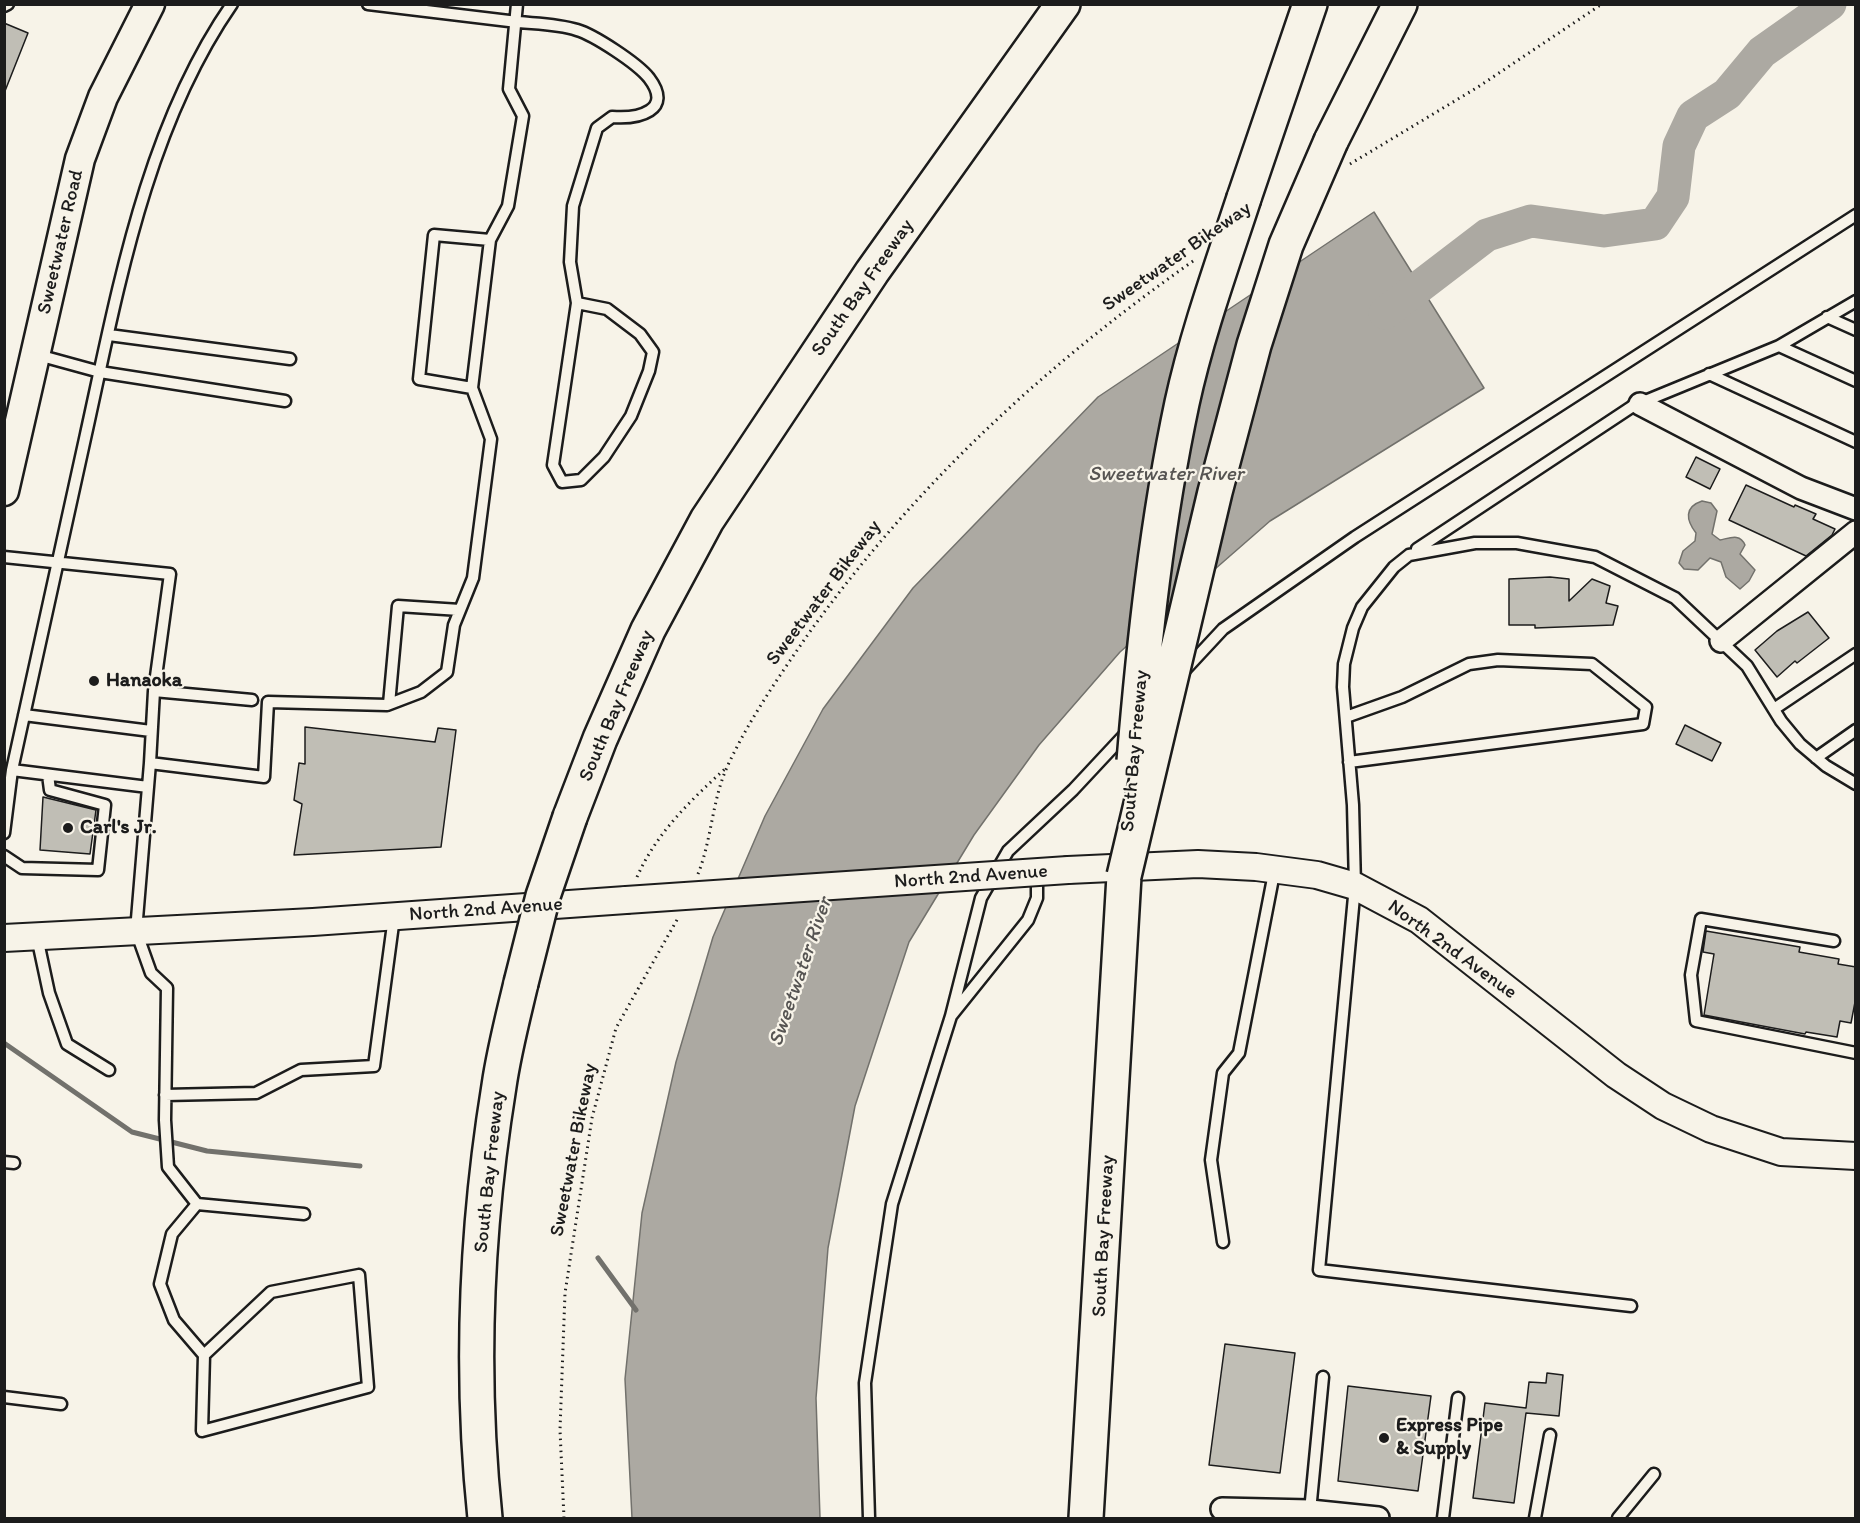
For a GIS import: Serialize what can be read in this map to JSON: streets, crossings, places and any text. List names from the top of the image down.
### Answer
{
  "streets": {
    "highway": ["South Bay Freeway"],
    "main road": ["Sweetwater Road"],
    "street": ["North 2nd Avenue"],
    "path": ["Sweetwater Bikeway"]
  },
  "water": ["Sweetwater River"],
  "places": ["Hanaoka", "Carl's Jr.", "Express Pipe & Supply"]
}
